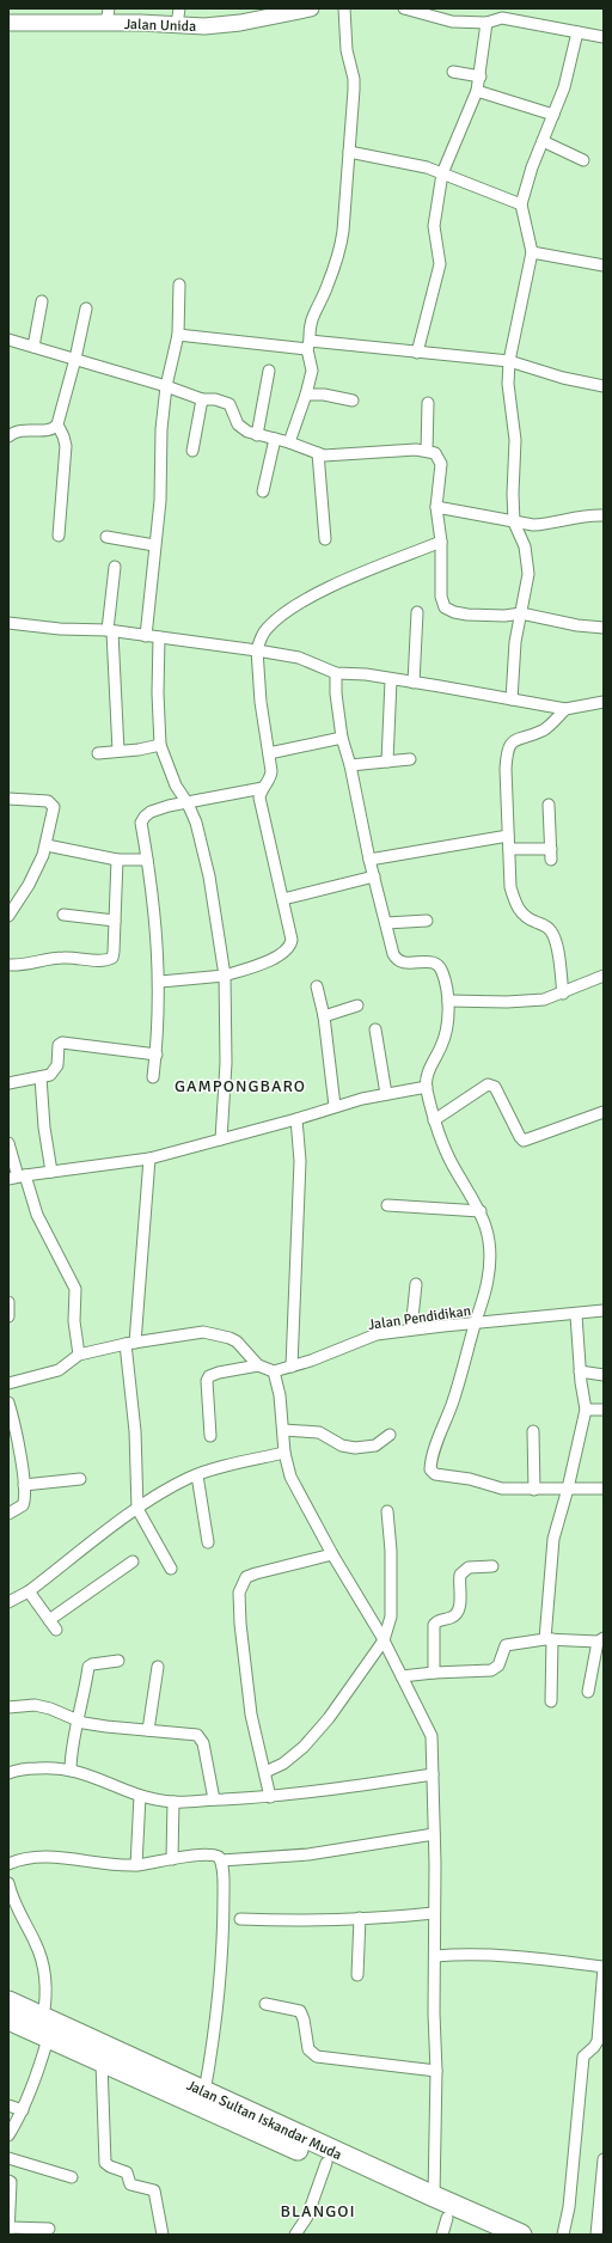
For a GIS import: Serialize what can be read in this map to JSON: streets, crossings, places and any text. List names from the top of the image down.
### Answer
{
  "streets": {
    "highway": ["Jalan Sultan Iskandar Muda"],
    "street": ["Jalan Unida", "Jalan Pendidikan"]
  },
  "districts": ["GAMPONGBARO", "BLANGOI"]
}
